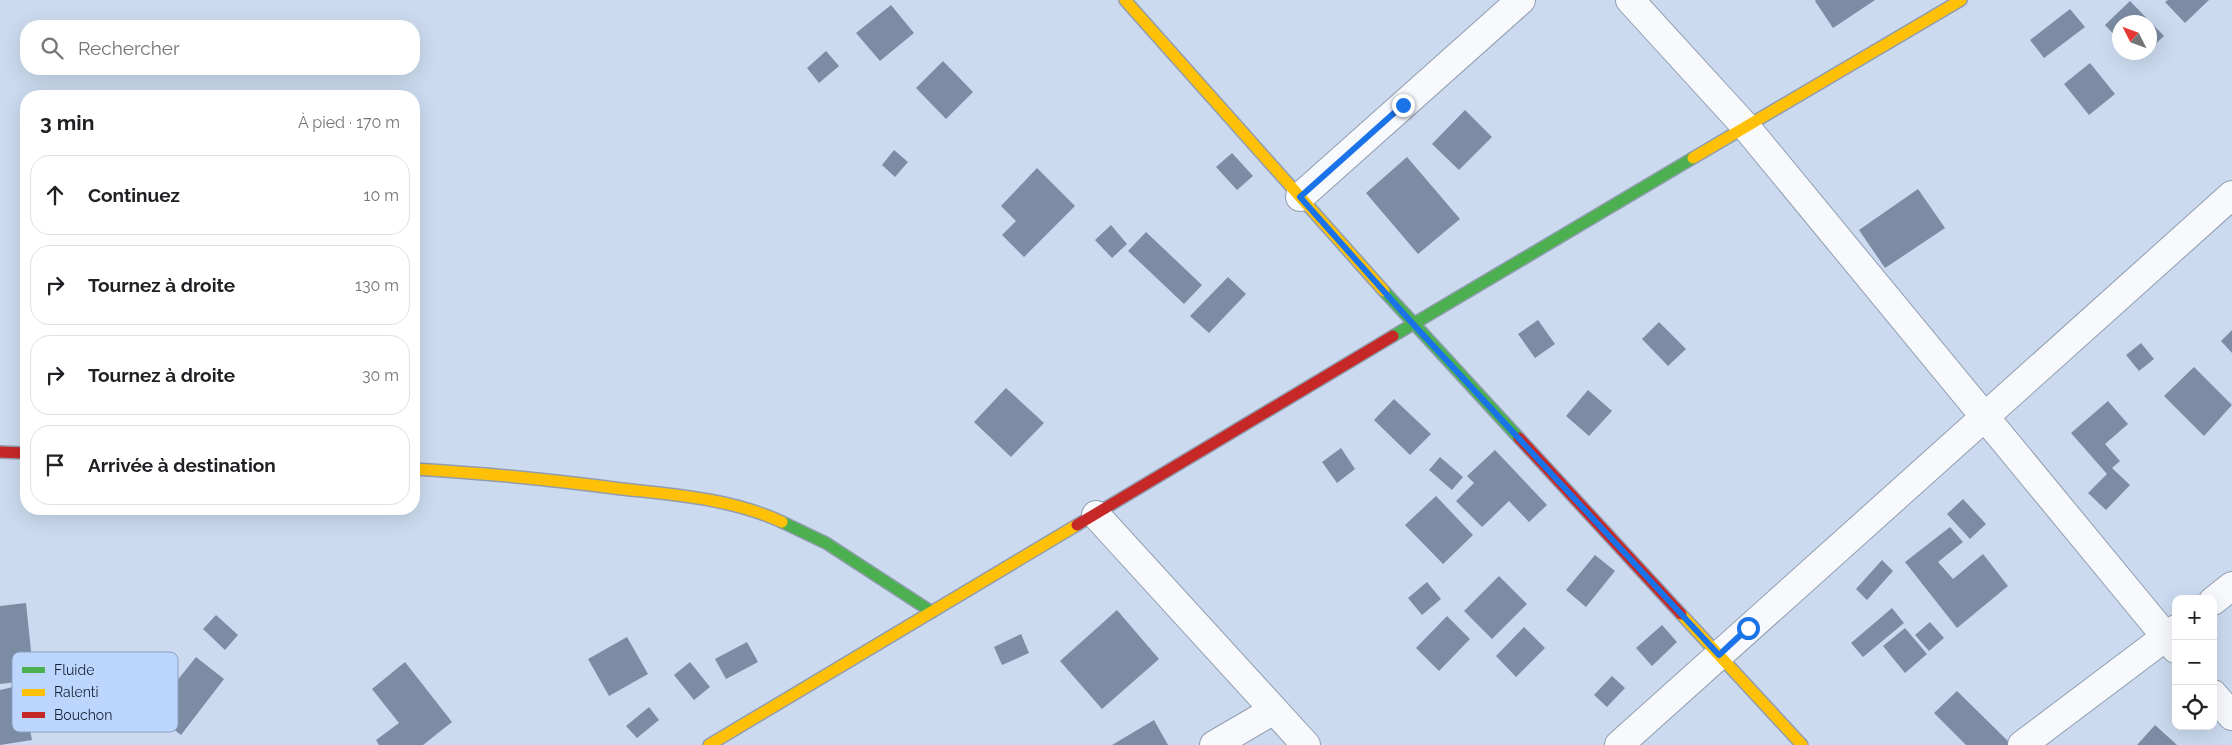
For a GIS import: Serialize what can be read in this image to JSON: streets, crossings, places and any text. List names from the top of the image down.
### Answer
{
  "legend": ["Fluide", "Ralenti", "Bouchon"],
  "north": "top left",
  "page": {
    "search": "Rechercher",
    "heading": ["3 min", "À pied · 170 m"],
    "list": [
      ["Continuez", "10 m"],
      ["Tournez à droite", "130 m"],
      ["Tournez à droite", "30 m"],
      "Arrivée à destination"
    ],
    "map_buttons": ["+", "−"]
  }
}
